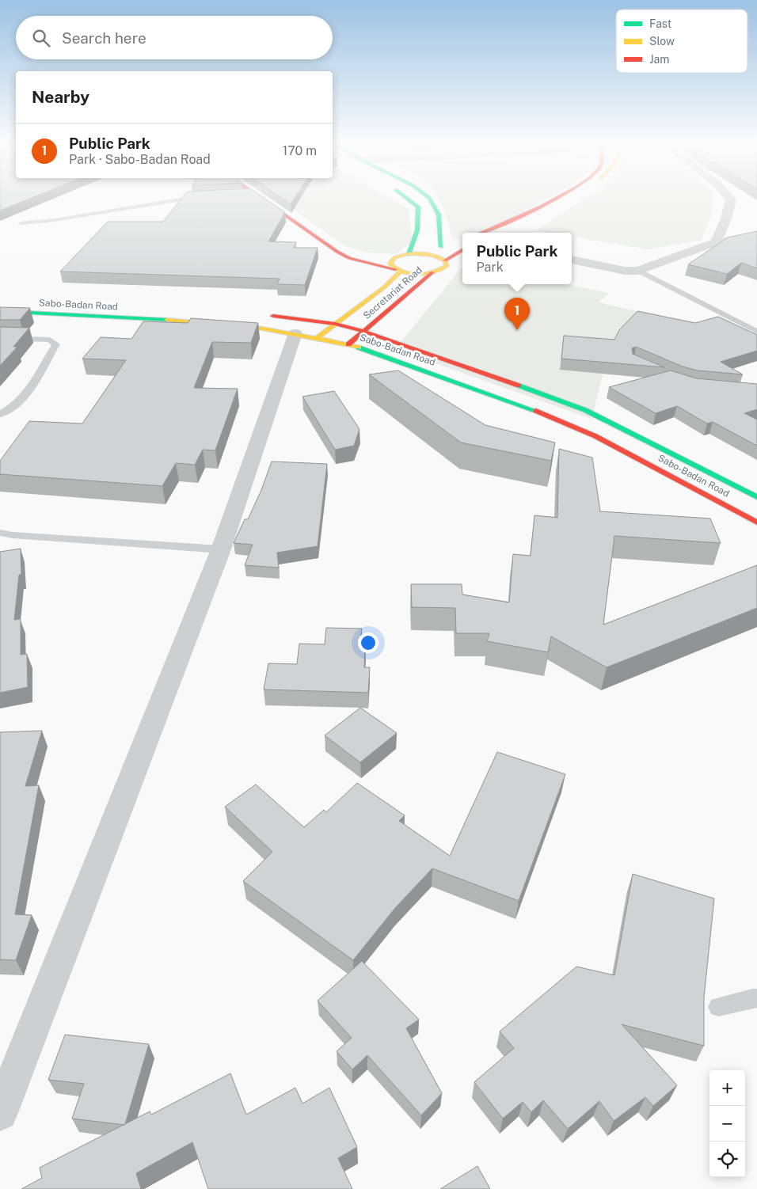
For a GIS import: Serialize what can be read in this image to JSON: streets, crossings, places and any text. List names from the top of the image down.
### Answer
{
  "streets": {
    "main road": ["Secretariat Road", "Sabo-Badan Road"]
  },
  "crossings": [
    ["Secretariat Road", "Sabo-Badan Road"]
  ],
  "legend": ["Fast", "Slow", "Jam"],
  "page": {
    "search": "Search here",
    "heading": "Nearby",
    "list": [
      {
        "mark": "1",
        "name": "Public Park",
        "note": "Park · Sabo-Badan Road",
        "value": "170 m"
      }
    ],
    "popup": ["Public Park", "Park"],
    "pins": "1",
    "map_buttons": ["+", "−"]
  }
}
